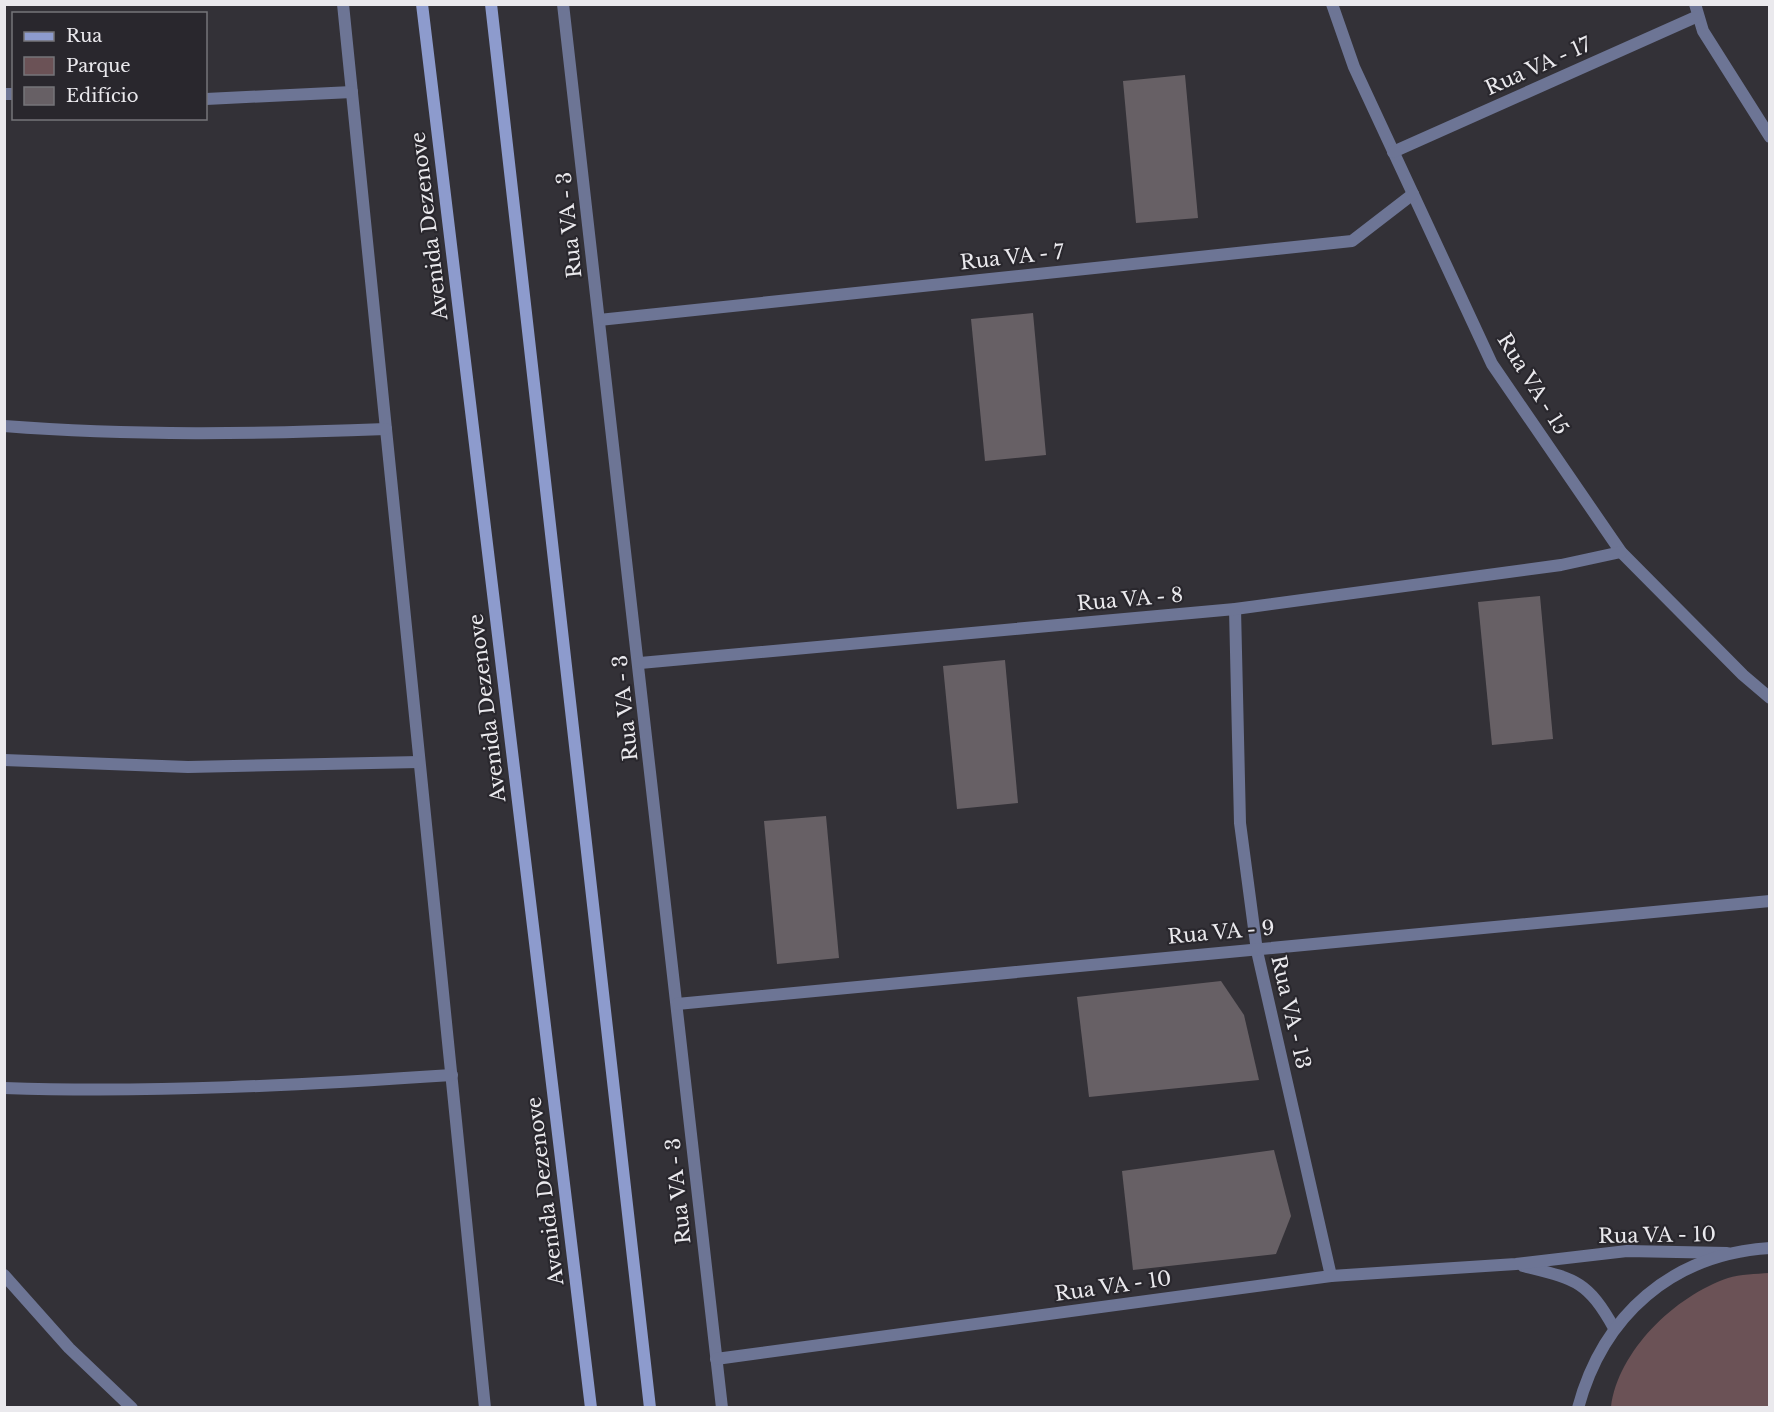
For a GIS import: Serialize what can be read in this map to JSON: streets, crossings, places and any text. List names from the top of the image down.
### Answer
{
  "streets": {
    "street": [
      "Rua VA - 17",
      "Rua VA - 3",
      "Avenida Dezenove",
      "Rua VA - 7",
      "Rua VA - 15",
      "Rua VA - 8",
      "Rua VA - 9",
      "Rua VA - 13",
      "Rua VA - 10"
    ]
  },
  "crossings": [
    ["Rua VA - 17", "Rua VA - 15"],
    ["Rua VA - 3", "Rua VA - 7"],
    ["Rua VA - 3", "Rua VA - 8"],
    ["Rua VA - 3", "Rua VA - 9"],
    ["Rua VA - 3", "Rua VA - 10"],
    ["Rua VA - 7", "Rua VA - 15"],
    ["Rua VA - 15", "Rua VA - 8"],
    ["Rua VA - 8", "Rua VA - 13"],
    ["Rua VA - 9", "Rua VA - 13"],
    ["Rua VA - 13", "Rua VA - 10"]
  ],
  "legend": ["Rua", "Parque", "Edifício"]
}
